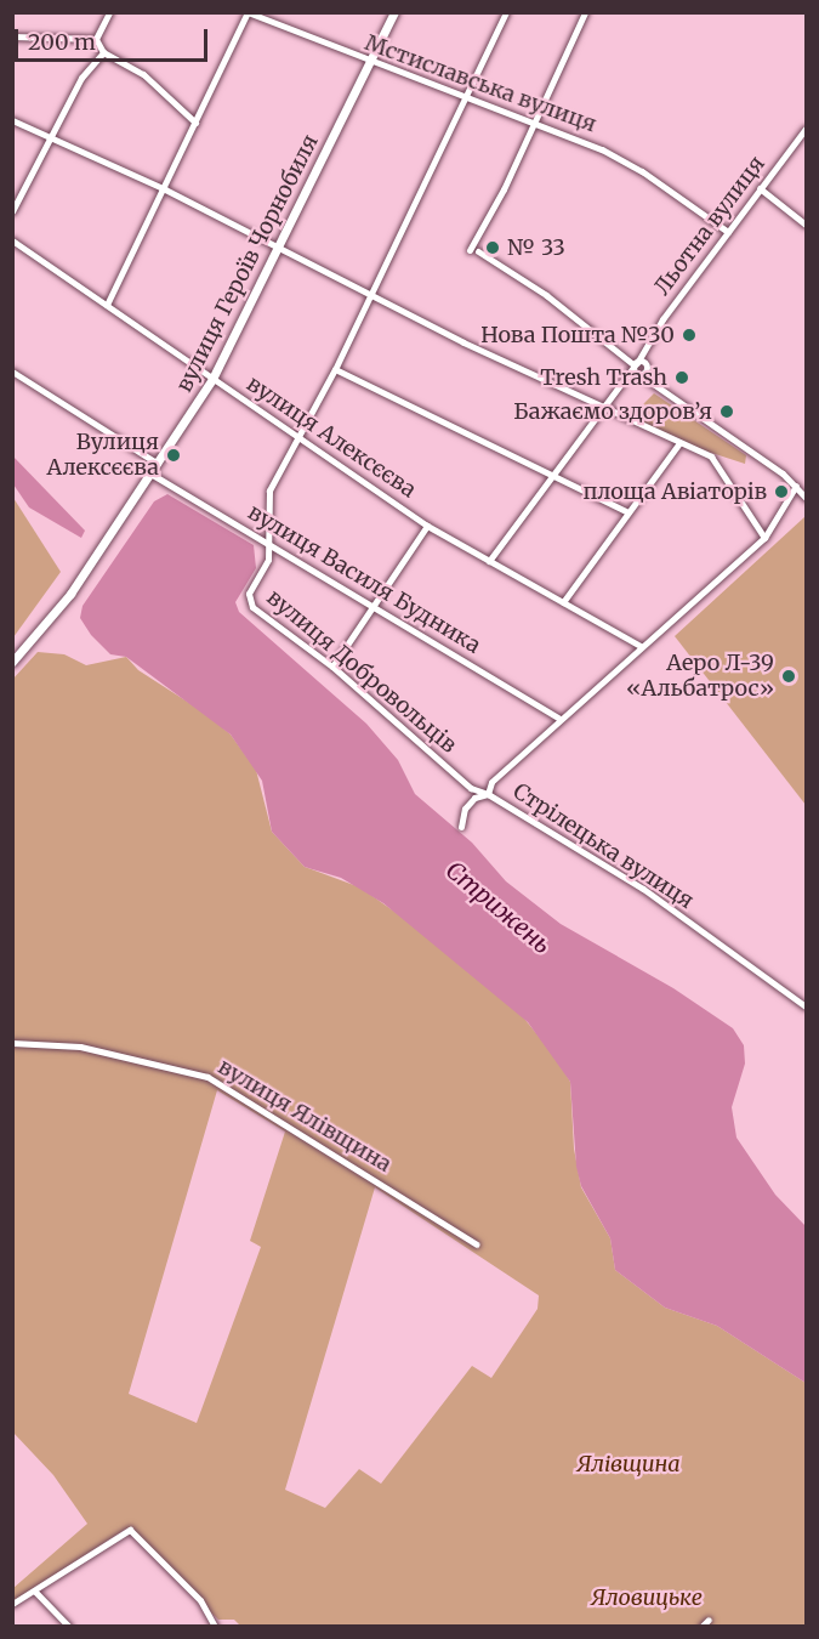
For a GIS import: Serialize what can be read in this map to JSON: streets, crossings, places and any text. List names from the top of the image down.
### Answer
{
  "streets": {
    "main road": ["вулиця Героїв Чорнобиля"],
    "street": [
      "Мстиславська вулиця",
      "Льотна вулиця",
      "вулиця Алексєєва",
      "вулиця Василя Будника",
      "вулиця Добровольців",
      "Стрілецька вулиця",
      "вулиця Ялівщина"
    ]
  },
  "crossings": [
    ["Мстиславська вулиця", "Льотна вулиця"],
    ["Мстиславська вулиця", "вулиця Героїв Чорнобиля"],
    ["Мстиславська вулиця", "вулиця Добровольців"],
    ["Льотна вулиця", "вулиця Алексєєва"],
    ["вулиця Героїв Чорнобиля", "вулиця Алексєєва"],
    ["вулиця Героїв Чорнобиля", "вулиця Василя Будника"],
    ["вулиця Алексєєва", "вулиця Добровольців"],
    ["вулиця Алексєєва", "Стрілецька вулиця"],
    ["вулиця Василя Будника", "вулиця Добровольців"],
    ["вулиця Василя Будника", "Стрілецька вулиця"],
    ["вулиця Добровольців", "Стрілецька вулиця"]
  ],
  "water": ["Стрижень"],
  "parks": ["Ялівщина", "Яловицьке"],
  "places": [
    "№ 33",
    "Нова Пошта №30",
    "Tresh Trash",
    "Бажаємо здоров’я",
    "Вулиця Алексєєва",
    "площа Авіаторів",
    "Аеро Л-39 «Альбатрос»"
  ],
  "scale_bar": "200 m"
}
